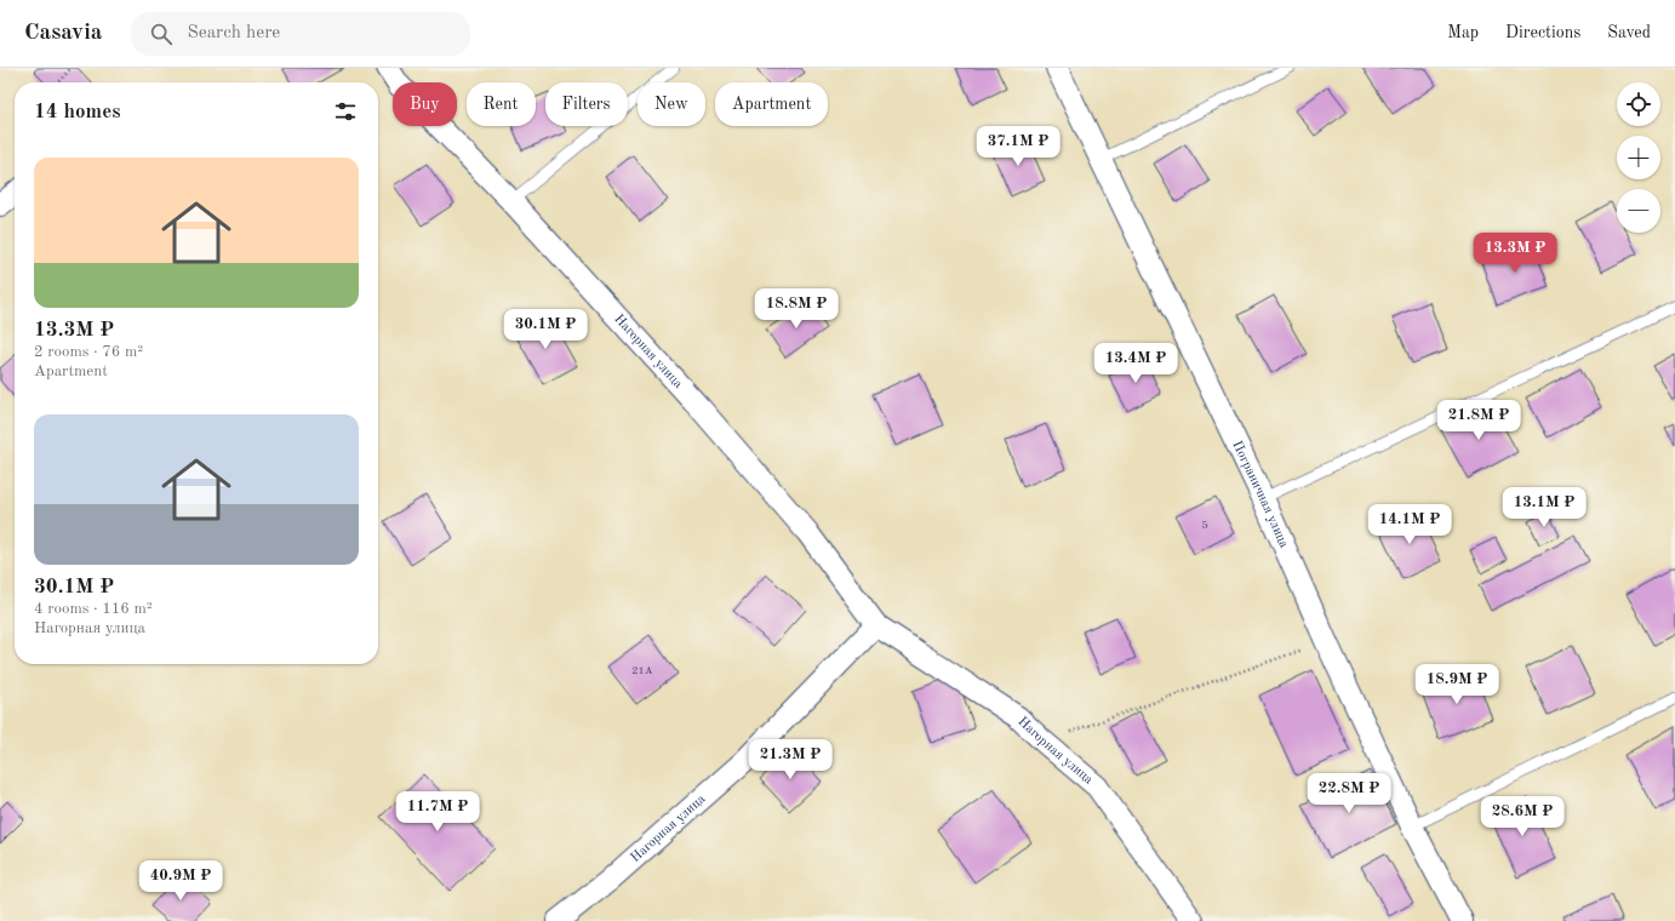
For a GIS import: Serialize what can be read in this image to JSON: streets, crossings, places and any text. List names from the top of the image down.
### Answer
{
  "streets": {
    "street": ["Нагорная улица", "Пограничная улица"]
  },
  "house_numbers": ["5", "21А"],
  "page": {
    "header": "Casavia",
    "search": "Search here",
    "nav": ["Map", "Directions", "Saved"],
    "map_buttons": ["+", "−"],
    "chip": [
      "Buy",
      "Rent",
      "Filters",
      "New",
      "Apartment"
    ],
    "heading": "14 homes",
    "price": [
      "37.1M ₽",
      "13.3M ₽",
      "18.8M ₽",
      "30.1M ₽",
      "13.4M ₽",
      "21.8M ₽",
      "13.1M ₽",
      "14.1M ₽",
      "18.9M ₽",
      "21.3M ₽",
      "22.8M ₽",
      "11.7M ₽",
      "28.6M ₽",
      "40.9M ₽"
    ],
    "list": [
      {
        "name": "13.3M ₽",
        "note": "2 rooms · 76 m² · Apartment"
      },
      {
        "name": "30.1M ₽",
        "note": "4 rooms · 116 m² · Нагорная улица"
      }
    ]
  }
}
